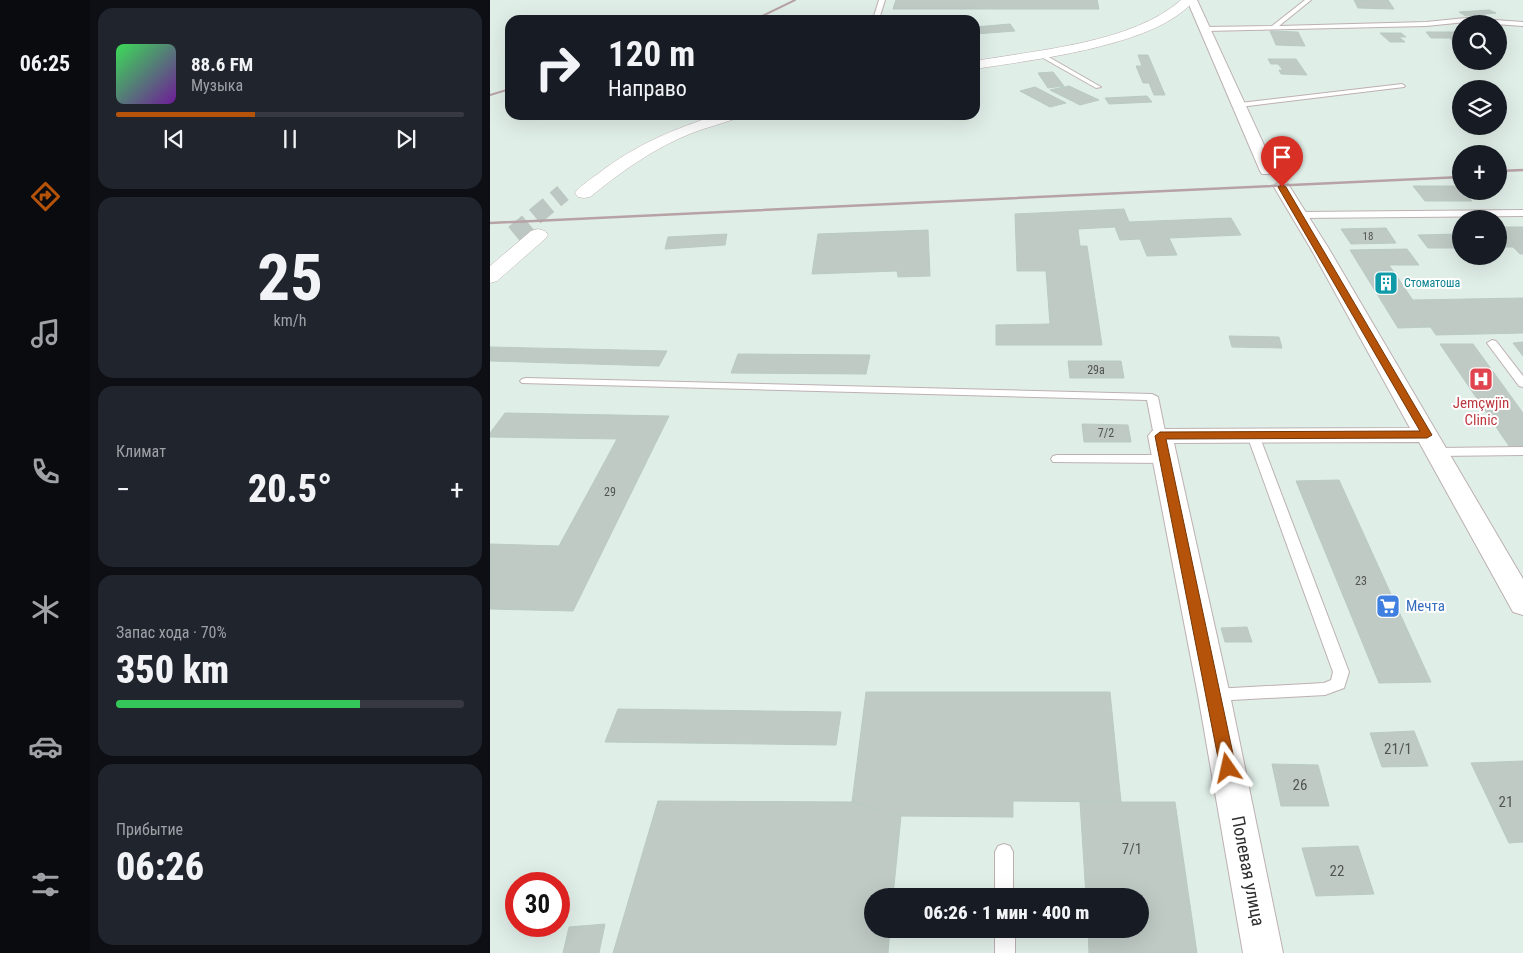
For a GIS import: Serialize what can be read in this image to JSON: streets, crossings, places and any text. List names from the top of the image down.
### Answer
{
  "streets": {
    "street": ["Полевая улица"]
  },
  "places": {
    "building": ["Стоматоша"],
    "hospital": ["Jemçwjïn Clinic"],
    "supermarket": ["Мечта"]
  },
  "house_numbers": [
    "18",
    "29а",
    "7/2",
    "29",
    "23",
    "21/1",
    "26",
    "21",
    "7/1",
    "22"
  ],
  "page": {
    "tabs": "06:25",
    "map_buttons": ["+", "−"],
    "turn": ["120 m", "Направо"],
    "song": ["88.6 FM", "Музыка"],
    "tile": [
      ["25", "km/h"],
      "Климат",
      ["Запас хода · 70%", "350 km"],
      ["Прибытие", "06:26"]
    ],
    "heat": ["−", "20.5°", "+"],
    "limit": "30",
    "trip": "06:26 · 1 мин · 400 m"
  }
}
